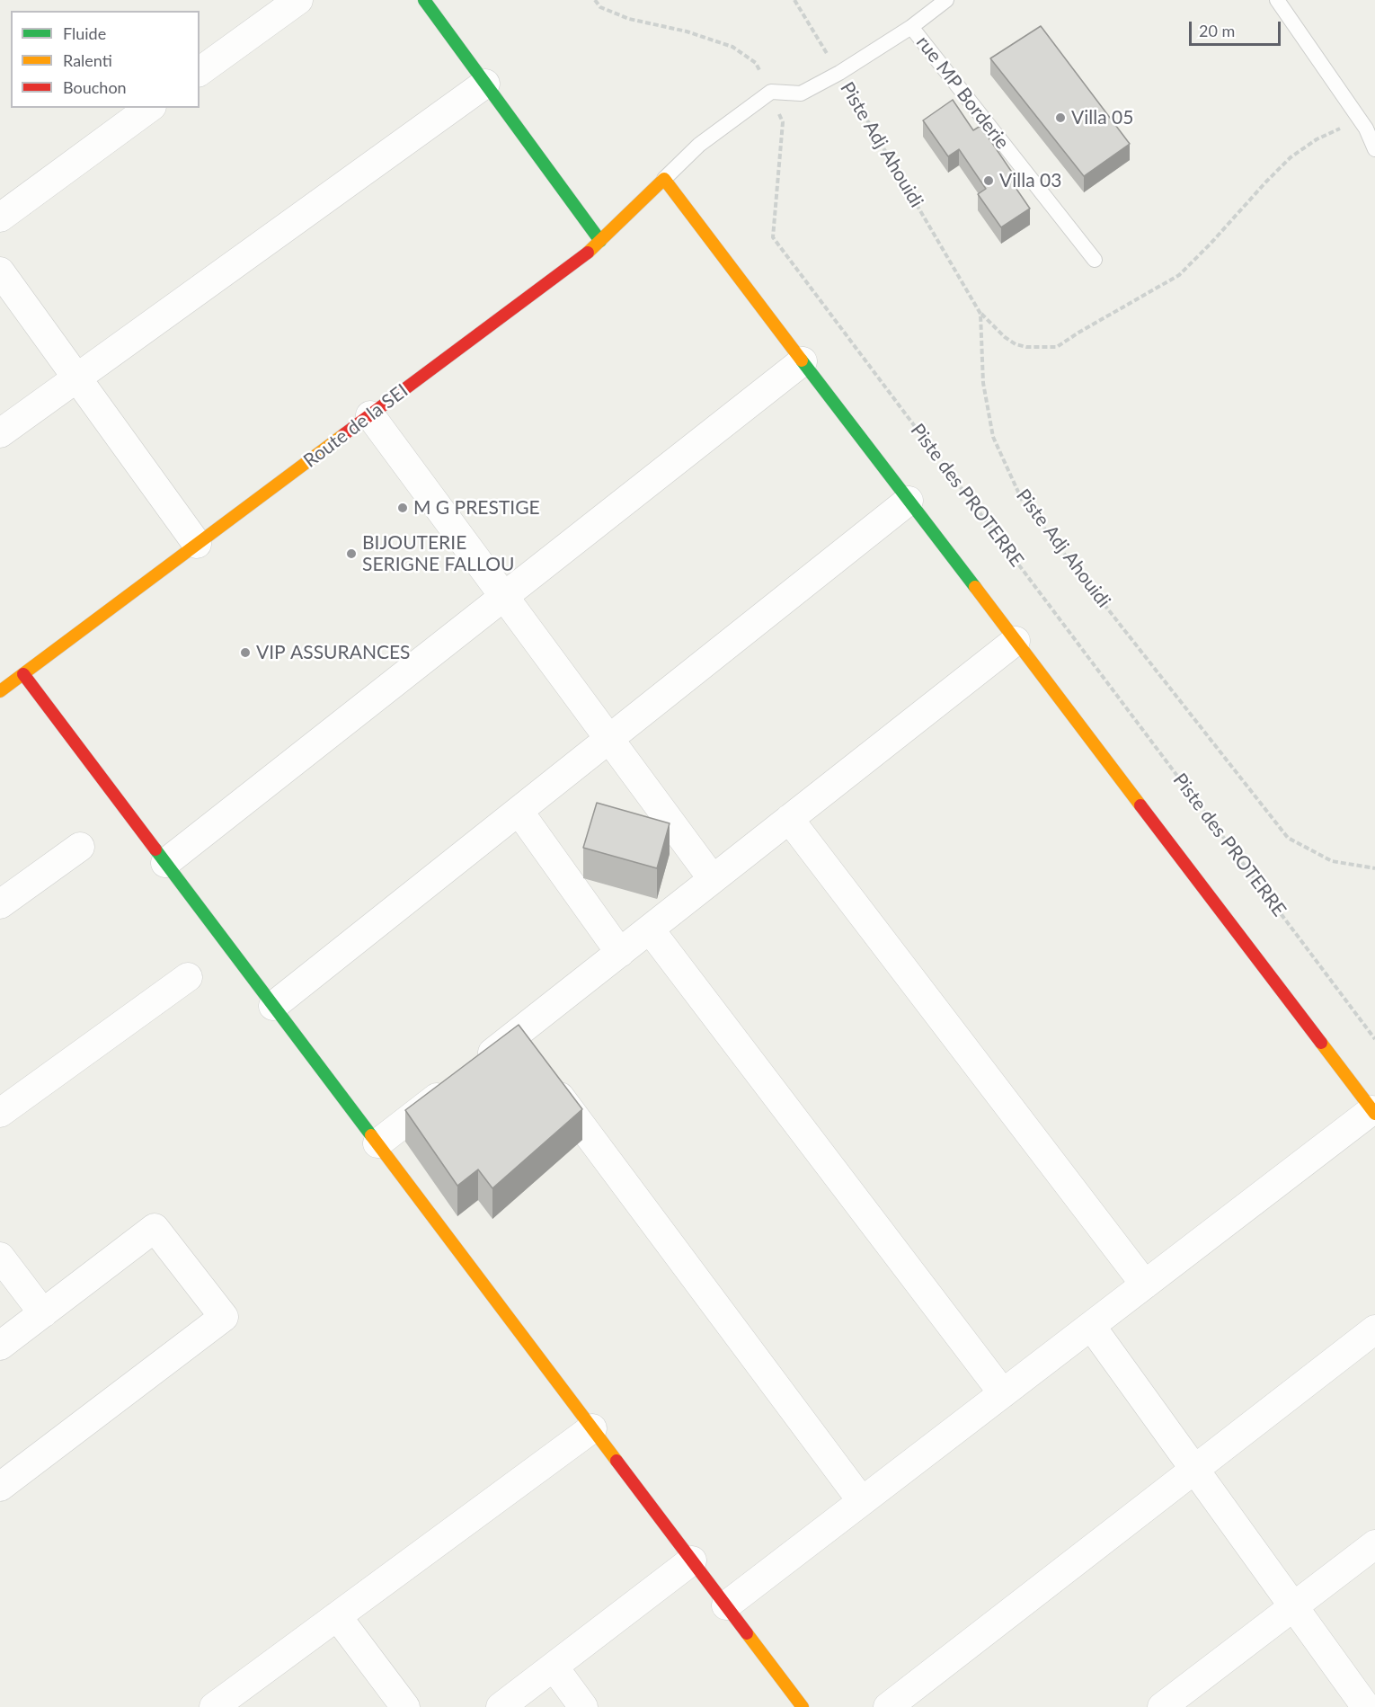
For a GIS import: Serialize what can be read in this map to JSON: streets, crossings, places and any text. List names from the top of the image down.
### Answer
{
  "streets": {
    "street": ["Route de la SEI"],
    "lane": ["rue MP Borderie"],
    "path": ["Piste Adj Ahouidi", "Piste des PROTERRE"]
  },
  "crossings": [
    ["Route de la SEI", "Piste des PROTERRE"]
  ],
  "places": [
    "Villa 05",
    "Villa 03",
    "M G PRESTIGE",
    "BIJOUTERIE SERIGNE FALLOU",
    "VIP ASSURANCES"
  ],
  "legend": ["Fluide", "Ralenti", "Bouchon"],
  "scale_bar": "20 m"
}
